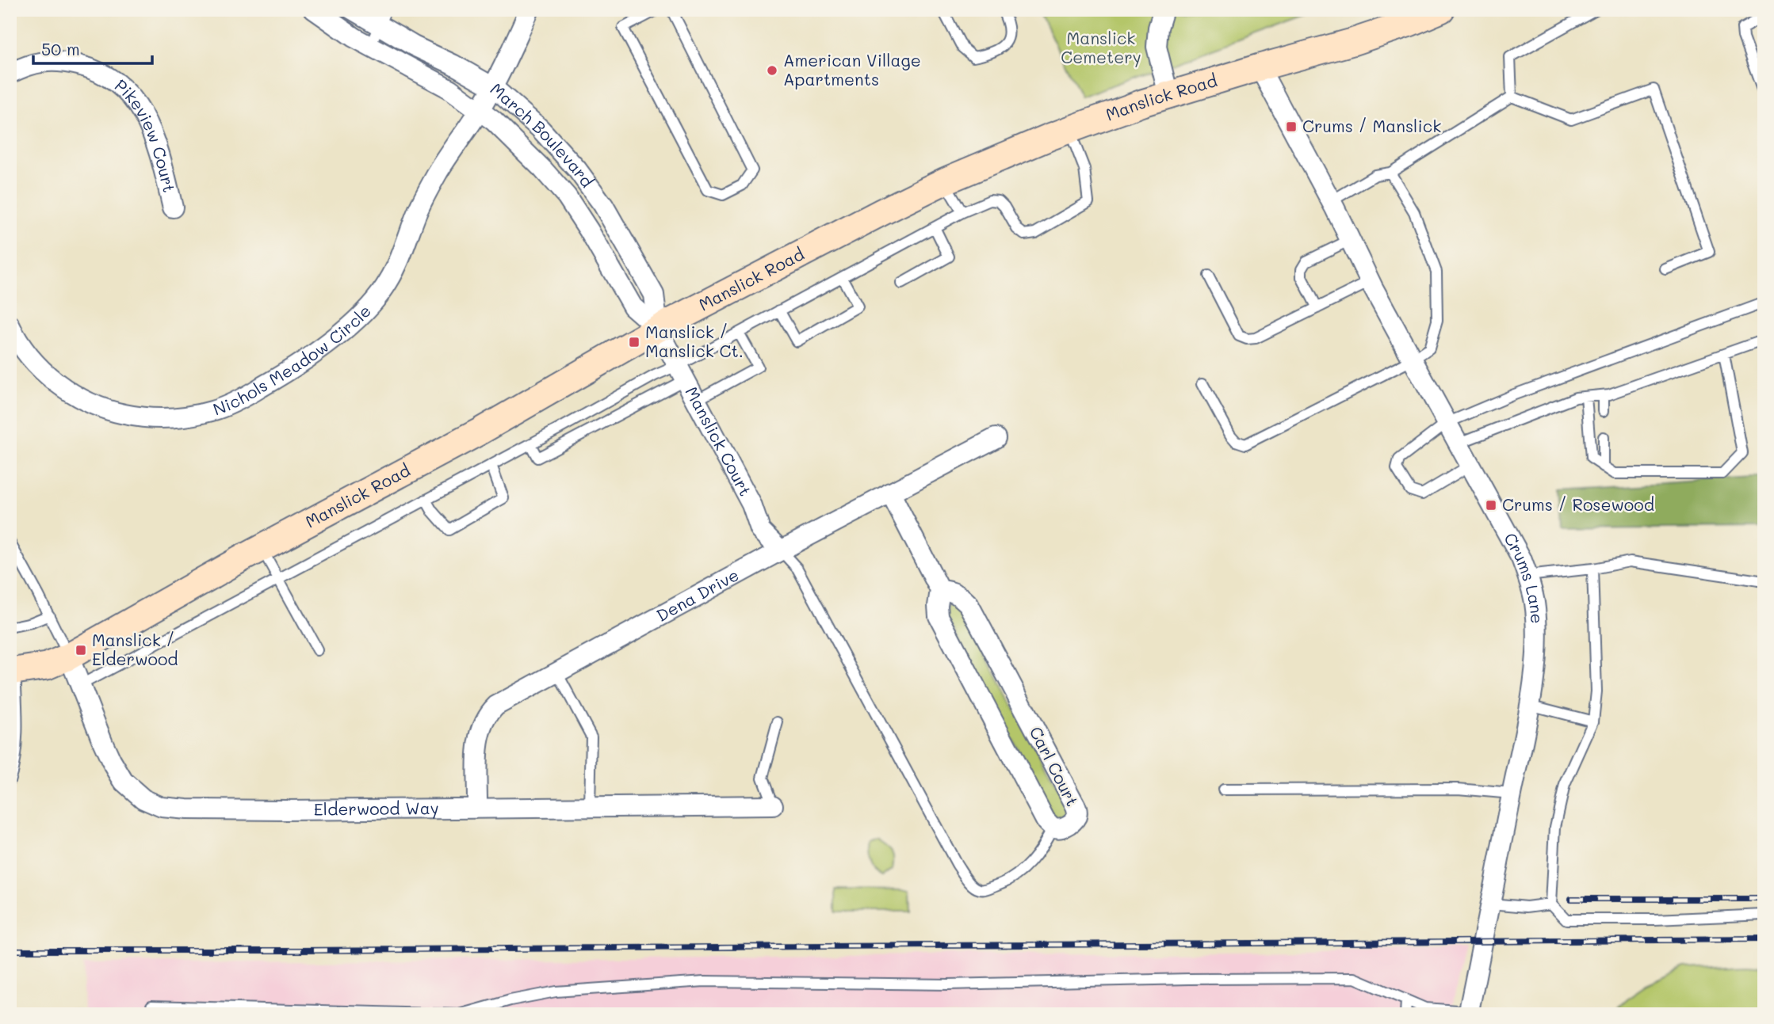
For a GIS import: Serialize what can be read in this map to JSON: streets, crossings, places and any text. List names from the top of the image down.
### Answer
{
  "streets": {
    "main road": ["Manslick Road"],
    "street": [
      "March Boulevard",
      "Pikeview Court",
      "Nichols Meadow Circle",
      "Manslick Court",
      "Crums Lane",
      "Dena Drive",
      "Carl Court",
      "Elderwood Way"
    ]
  },
  "crossings": [
    ["Manslick Road", "March Boulevard"],
    ["Manslick Road", "Manslick Court"],
    ["Manslick Road", "Crums Lane"],
    ["Manslick Road", "Elderwood Way"],
    ["March Boulevard", "Nichols Meadow Circle"],
    ["March Boulevard", "Manslick Court"],
    ["Manslick Court", "Dena Drive"],
    ["Dena Drive", "Carl Court"],
    ["Dena Drive", "Elderwood Way"]
  ],
  "parks": ["Manslick Cemetery"],
  "places": {
    "other": ["American Village Apartments"],
    "transit": [
      "Crums / Manslick",
      "Manslick / Manslick Ct.",
      "Crums / Rosewood",
      "Manslick / Elderwood"
    ]
  },
  "scale_bar": "50 m"
}
